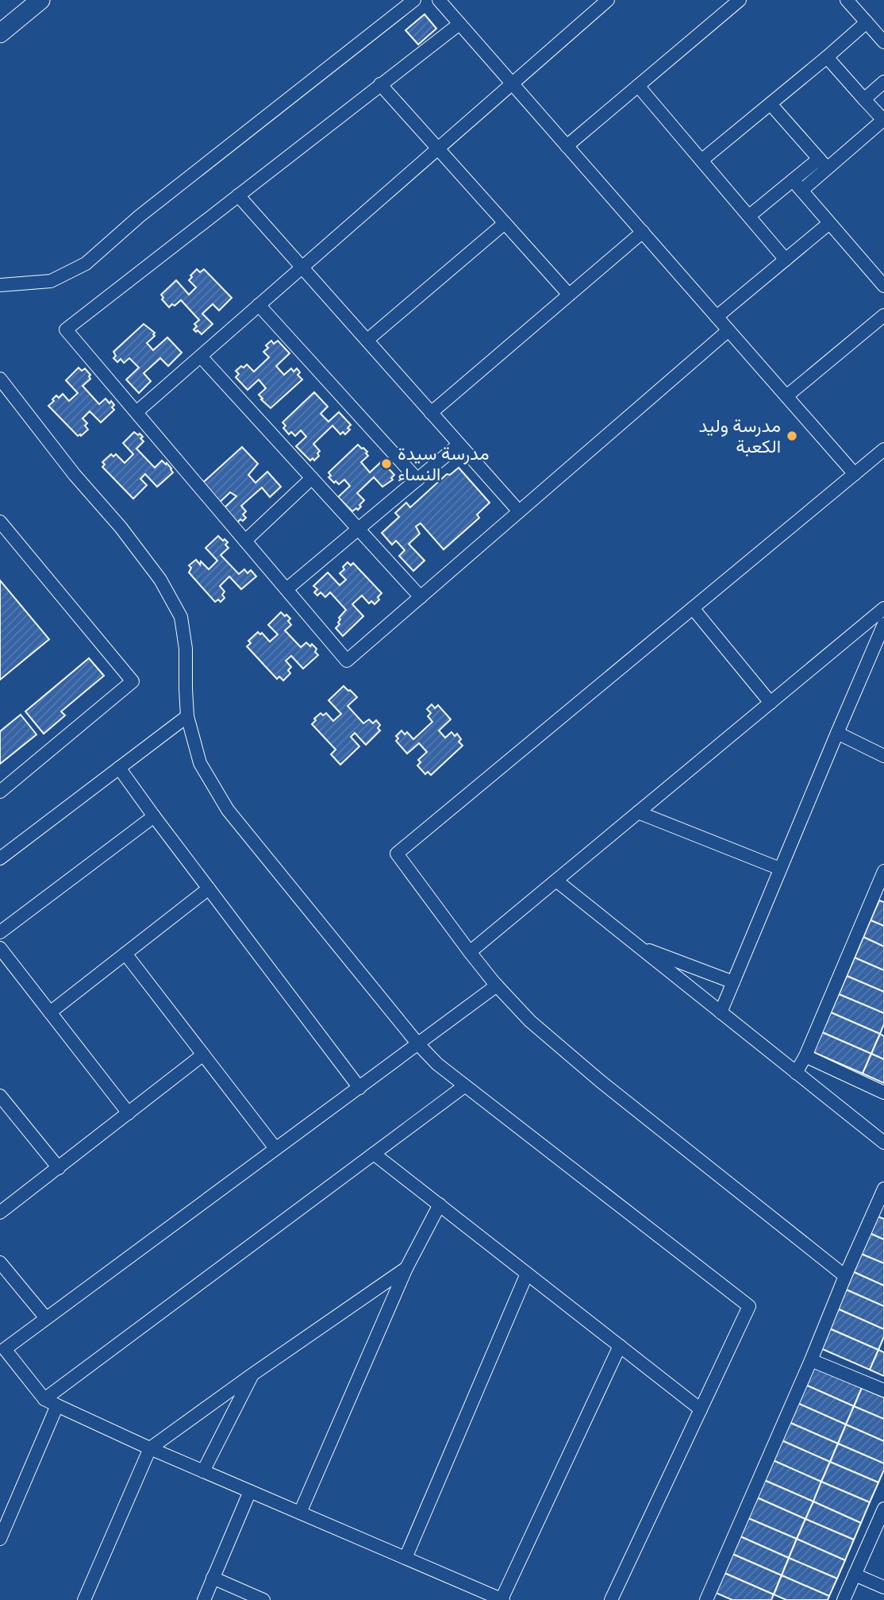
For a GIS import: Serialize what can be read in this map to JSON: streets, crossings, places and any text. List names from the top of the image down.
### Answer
{
  "places": ["مدرسة وليد الكعبة", "مدرسة سيدة النساء"]
}
